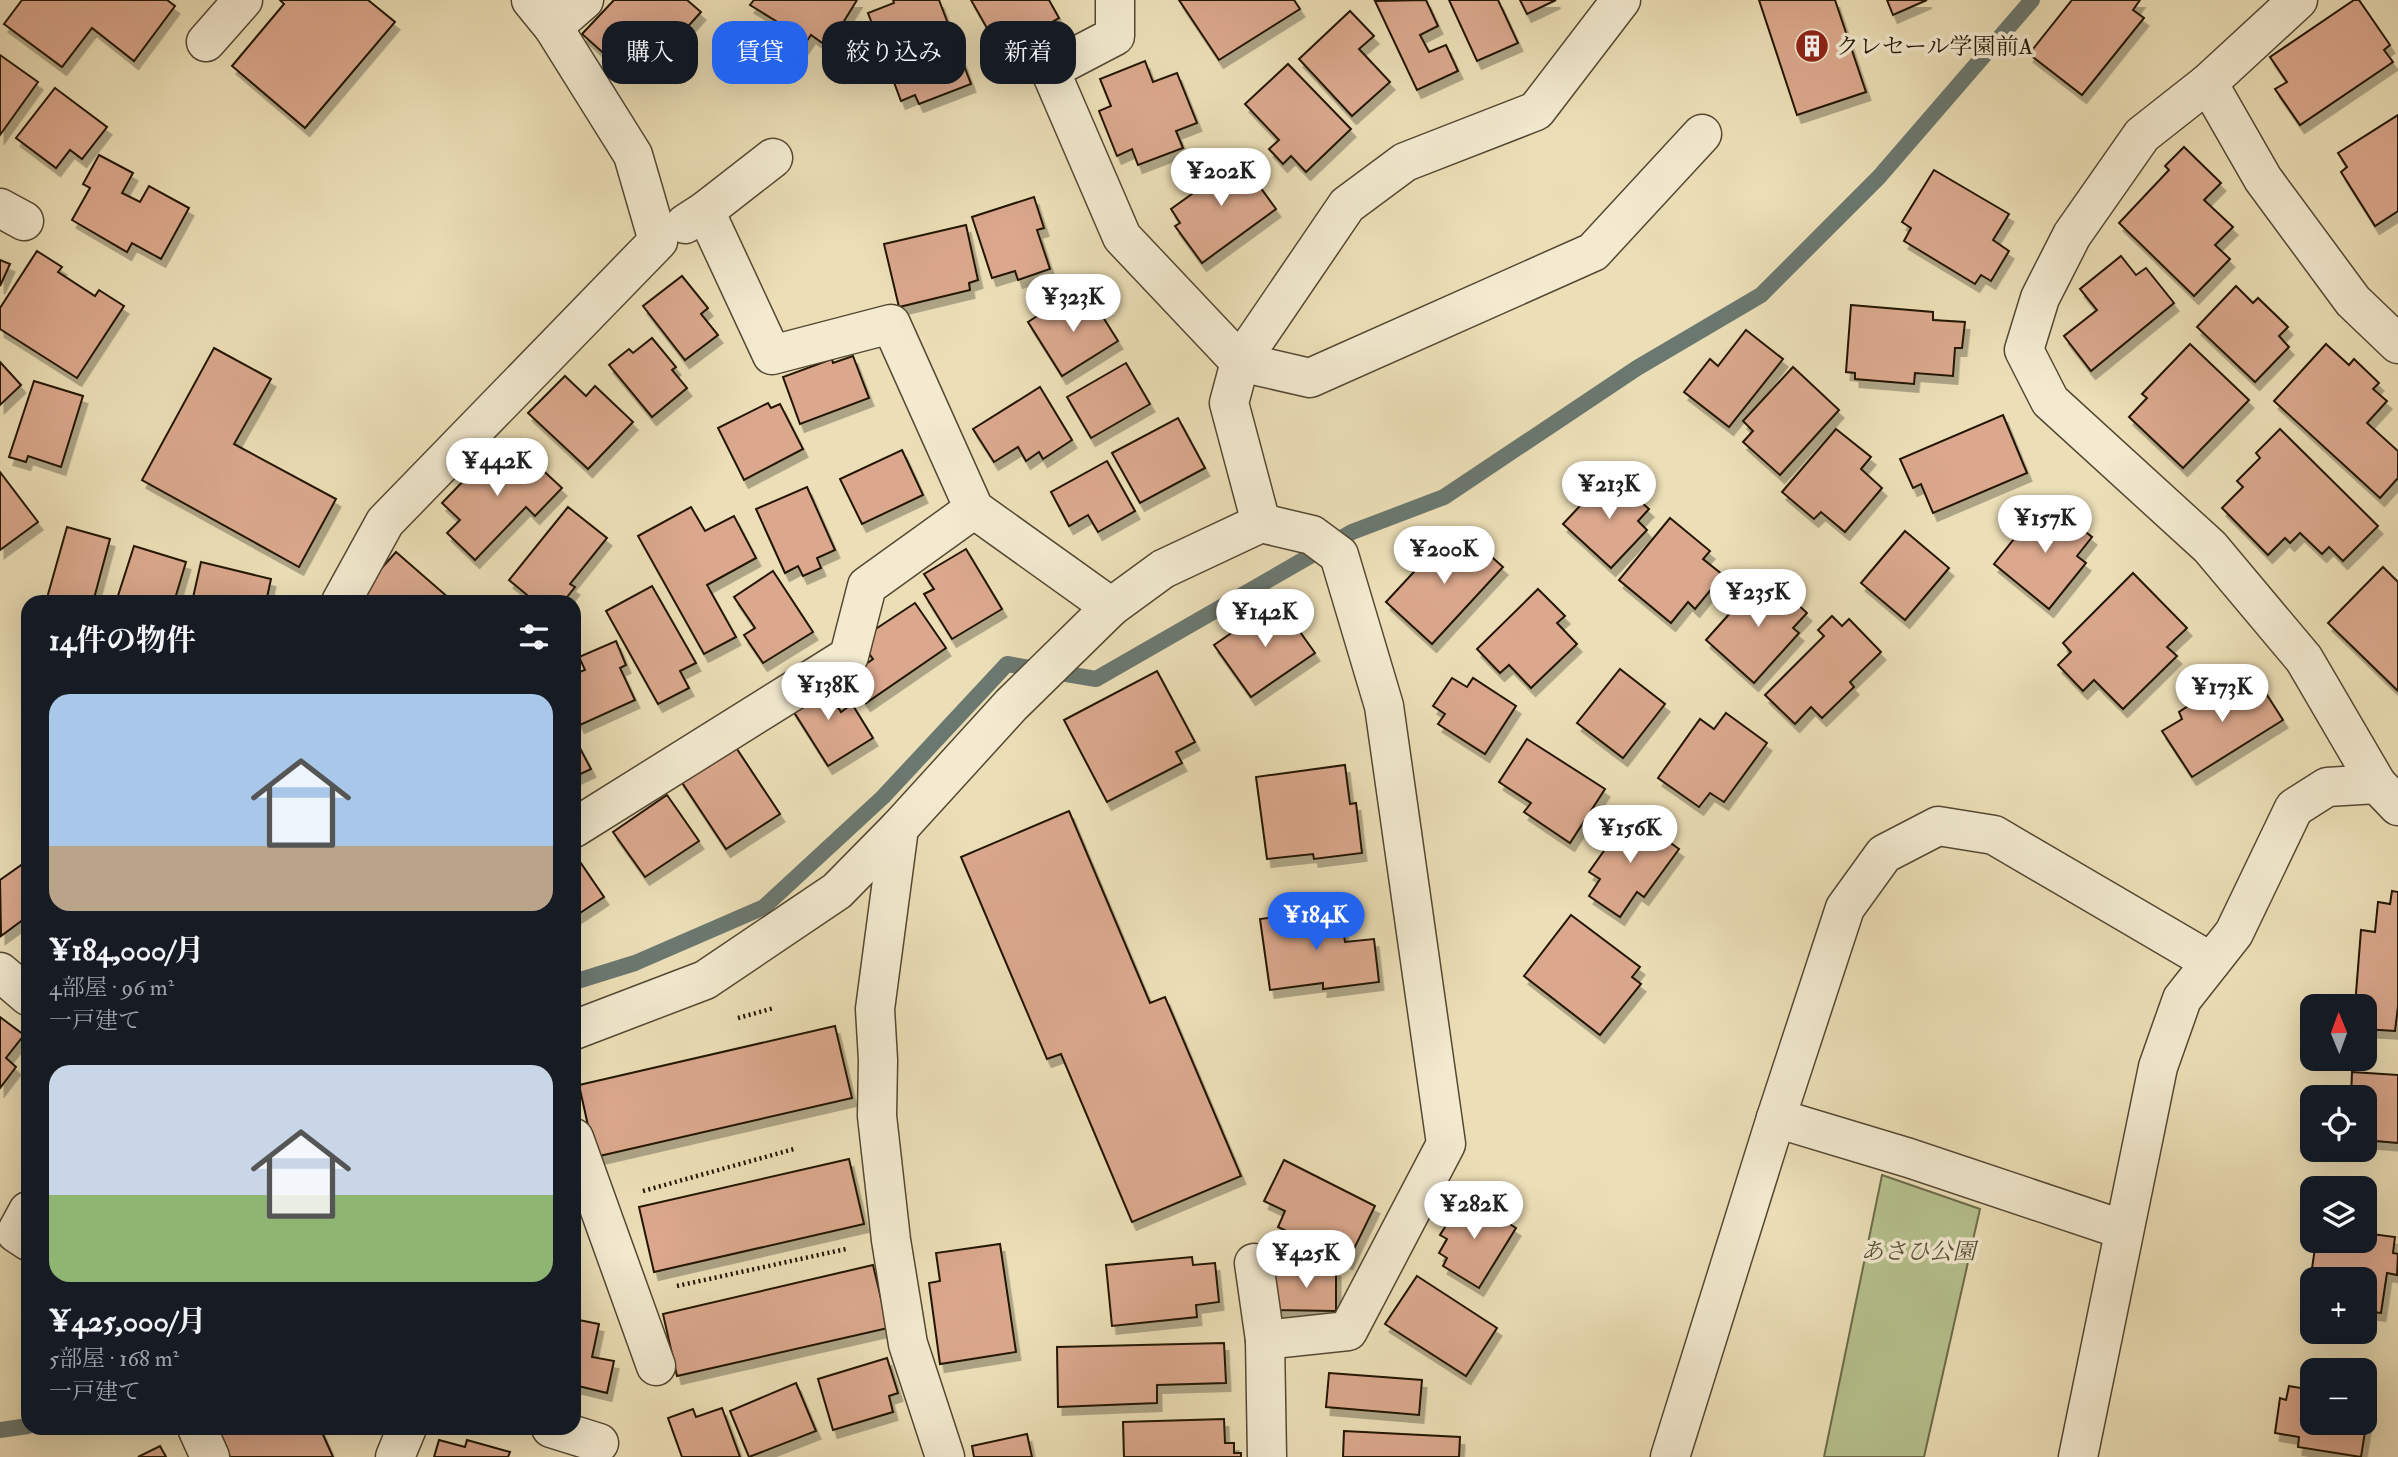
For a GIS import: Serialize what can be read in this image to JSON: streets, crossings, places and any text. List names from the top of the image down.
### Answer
{
  "parks": ["あさひ公園"],
  "places": {
    "building": ["クレセール学園前A"]
  },
  "north": "top",
  "page": {
    "chip": [
      "購入",
      "賃貸",
      "絞り込み",
      "新着"
    ],
    "price": [
      "¥202K",
      "¥323K",
      "¥442K",
      "¥213K",
      "¥157K",
      "¥200K",
      "¥235K",
      "¥142K",
      "¥138K",
      "¥173K",
      "¥156K",
      "¥184K",
      "¥282K",
      "¥425K"
    ],
    "heading": "14件の物件",
    "list": [
      {
        "name": "¥184,000/月",
        "note": "4部屋 · 96 m² · 一戸建て"
      },
      {
        "name": "¥425,000/月",
        "note": "5部屋 · 168 m² · 一戸建て"
      }
    ],
    "map_buttons": ["+", "−"]
  }
}
